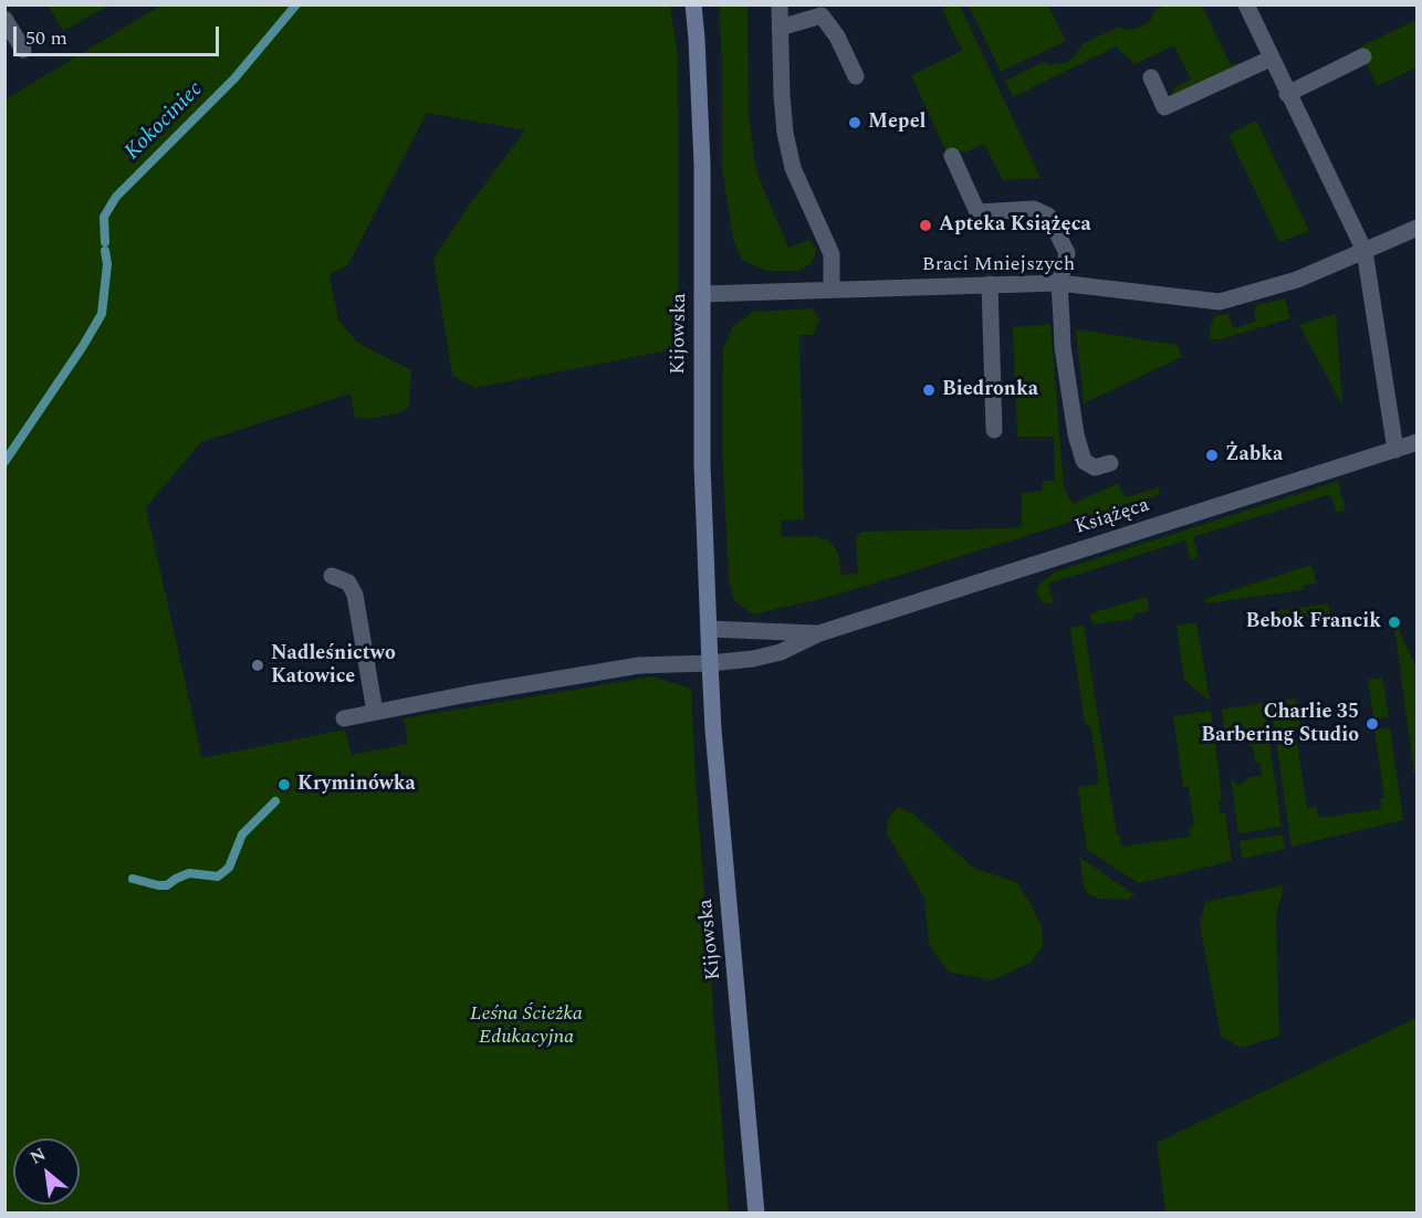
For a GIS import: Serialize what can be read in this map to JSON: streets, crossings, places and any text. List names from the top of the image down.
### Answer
{
  "streets": {
    "street": ["Braci Mniejszych", "Kijowska", "Książęca"]
  },
  "crossings": [
    ["Braci Mniejszych", "Kijowska"]
  ],
  "water": ["Kokociniec"],
  "parks": ["Leśna Ścieżka Edukacyjna"],
  "places": [
    "Mepel",
    "Apteka Książęca",
    "Biedronka",
    "Żabka",
    "Bebok Francik",
    "Nadleśnictwo Katowice",
    "Charlie 35 Barbering Studio",
    "Kryminówka"
  ],
  "scale_bar": "50 m",
  "north": "top left"
}
